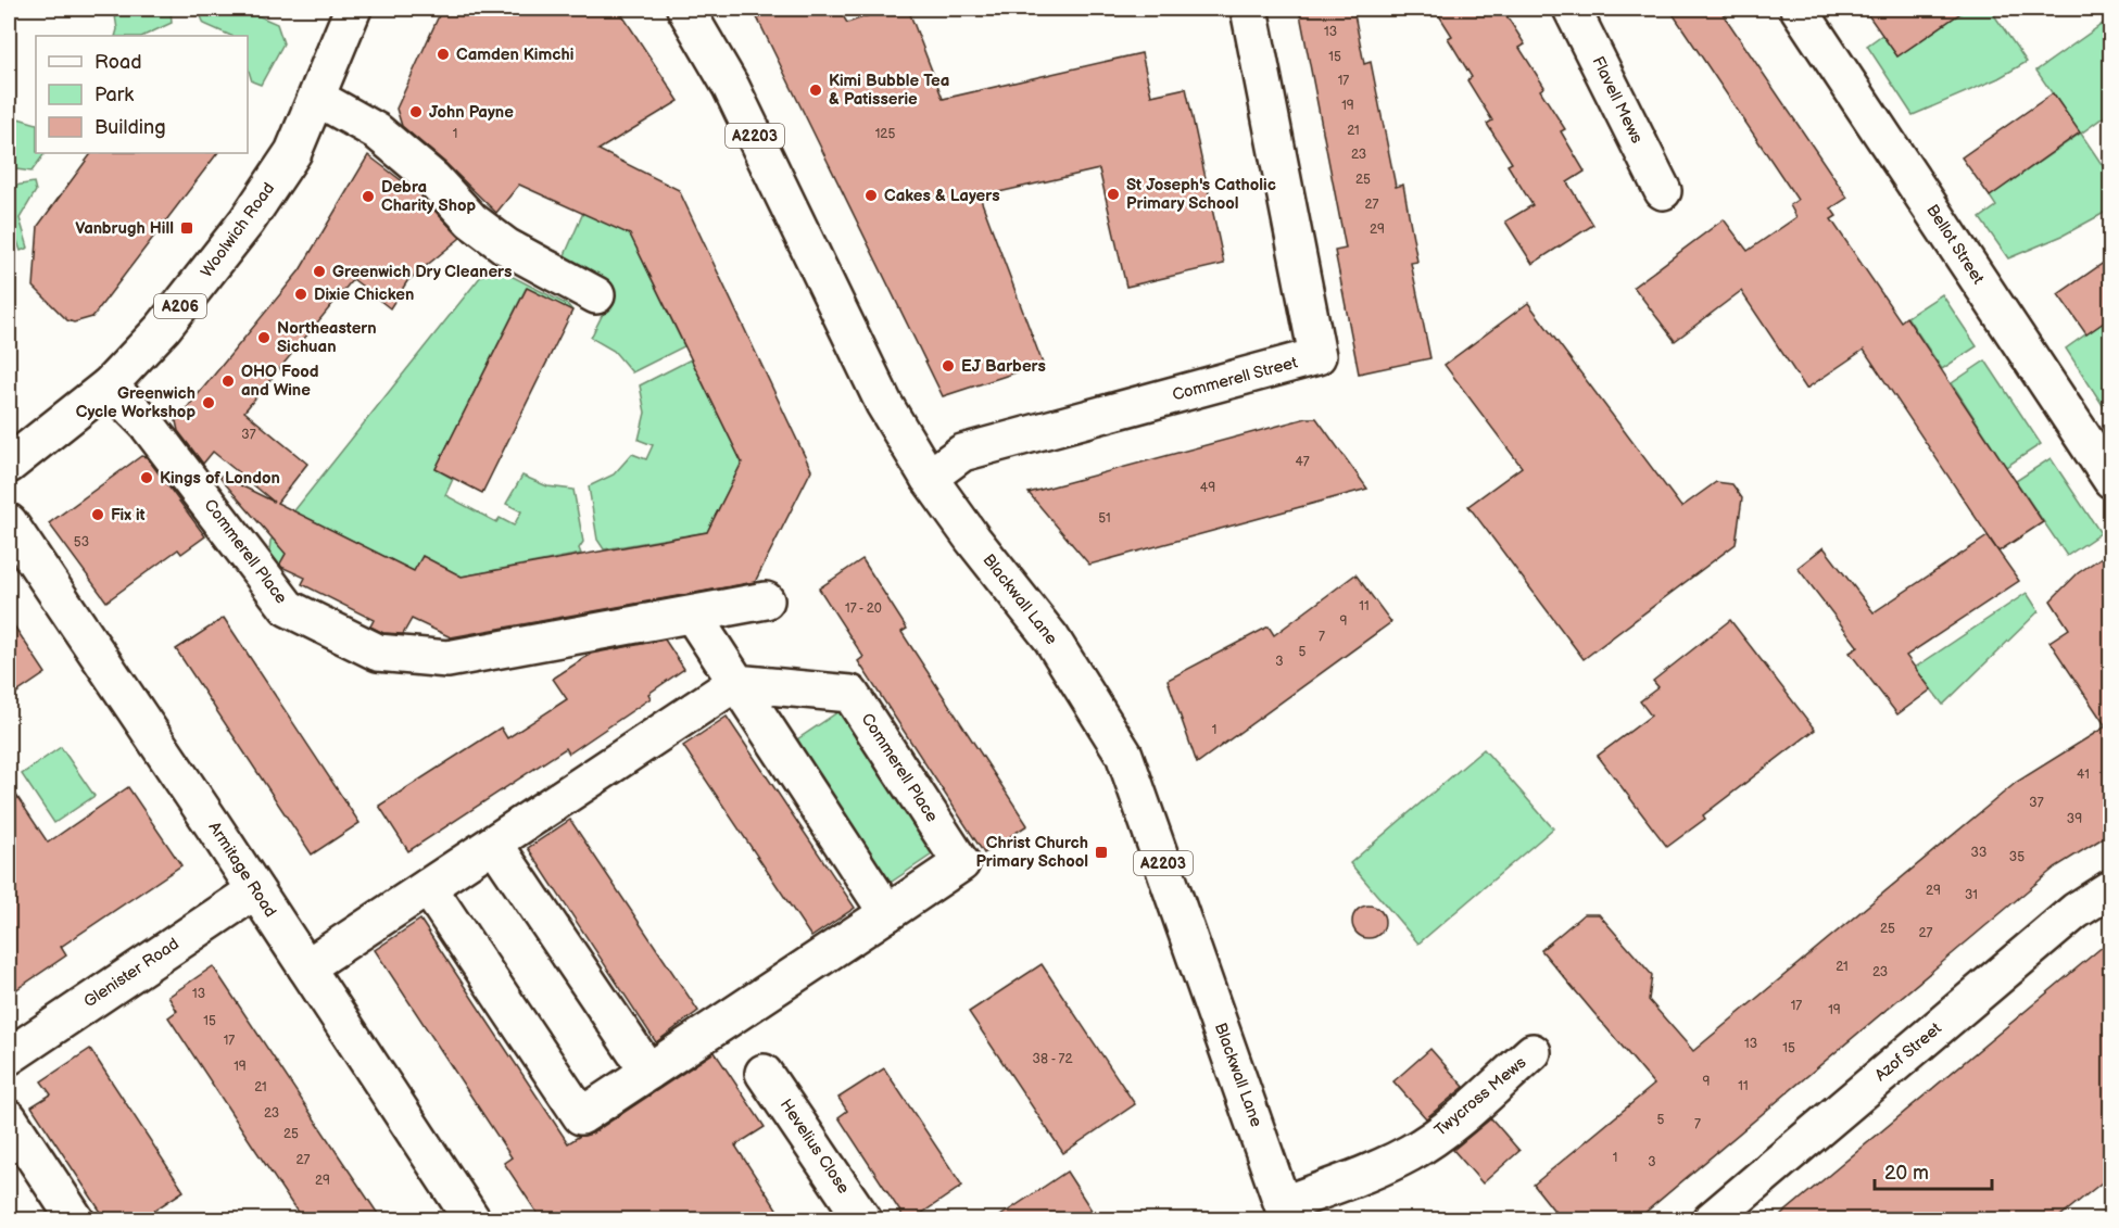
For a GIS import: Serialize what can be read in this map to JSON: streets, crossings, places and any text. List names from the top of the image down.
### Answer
{
  "streets": {
    "street": [
      "Flavell Mews",
      "A2203",
      "Woolwich Road",
      "Bellot Street",
      "A206",
      "Commerell Street",
      "Commerell Place",
      "Blackwall Lane",
      "Armitage Road",
      "Glenister Road",
      "Azof Street",
      "Twycross Mews",
      "Hevelius Close"
    ]
  },
  "crossings": [
    ["Woolwich Road", "Commerell Place"],
    ["Commerell Street", "Blackwall Lane"],
    ["Blackwall Lane", "Twycross Mews"],
    ["Armitage Road", "Glenister Road"]
  ],
  "places": {
    "other": [
      "Camden Kimchi",
      "Kimi Bubble Tea & Patisserie",
      "John Payne",
      "St Joseph's Catholic Primary School",
      "Cakes & Layers",
      "Debra Charity Shop",
      "Greenwich Dry Cleaners",
      "Dixie Chicken",
      "Northeastern Sichuan",
      "EJ Barbers",
      "OHO Food and Wine",
      "Greenwich Cycle Workshop",
      "Kings of London",
      "Fix it"
    ],
    "transit": ["Vanbrugh Hill", "Christ Church Primary School"]
  },
  "house_numbers": [
    "13",
    "15",
    "17",
    "19",
    "21",
    "1",
    "125",
    "23",
    "25",
    "27",
    "29",
    "37",
    "47",
    "49",
    "51",
    "53",
    "11",
    "17 - 20",
    "9",
    "7",
    "5",
    "3",
    "1",
    "41",
    "37",
    "39",
    "33",
    "35",
    "29",
    "31",
    "25",
    "27",
    "21",
    "23",
    "13",
    "17",
    "19",
    "15",
    "17",
    "13",
    "15",
    "38 - 72",
    "19",
    "9",
    "11",
    "21",
    "23",
    "5",
    "7",
    "25",
    "1",
    "27",
    "3",
    "29"
  ],
  "legend": ["Road", "Park", "Building"],
  "scale_bar": "20 m"
}
